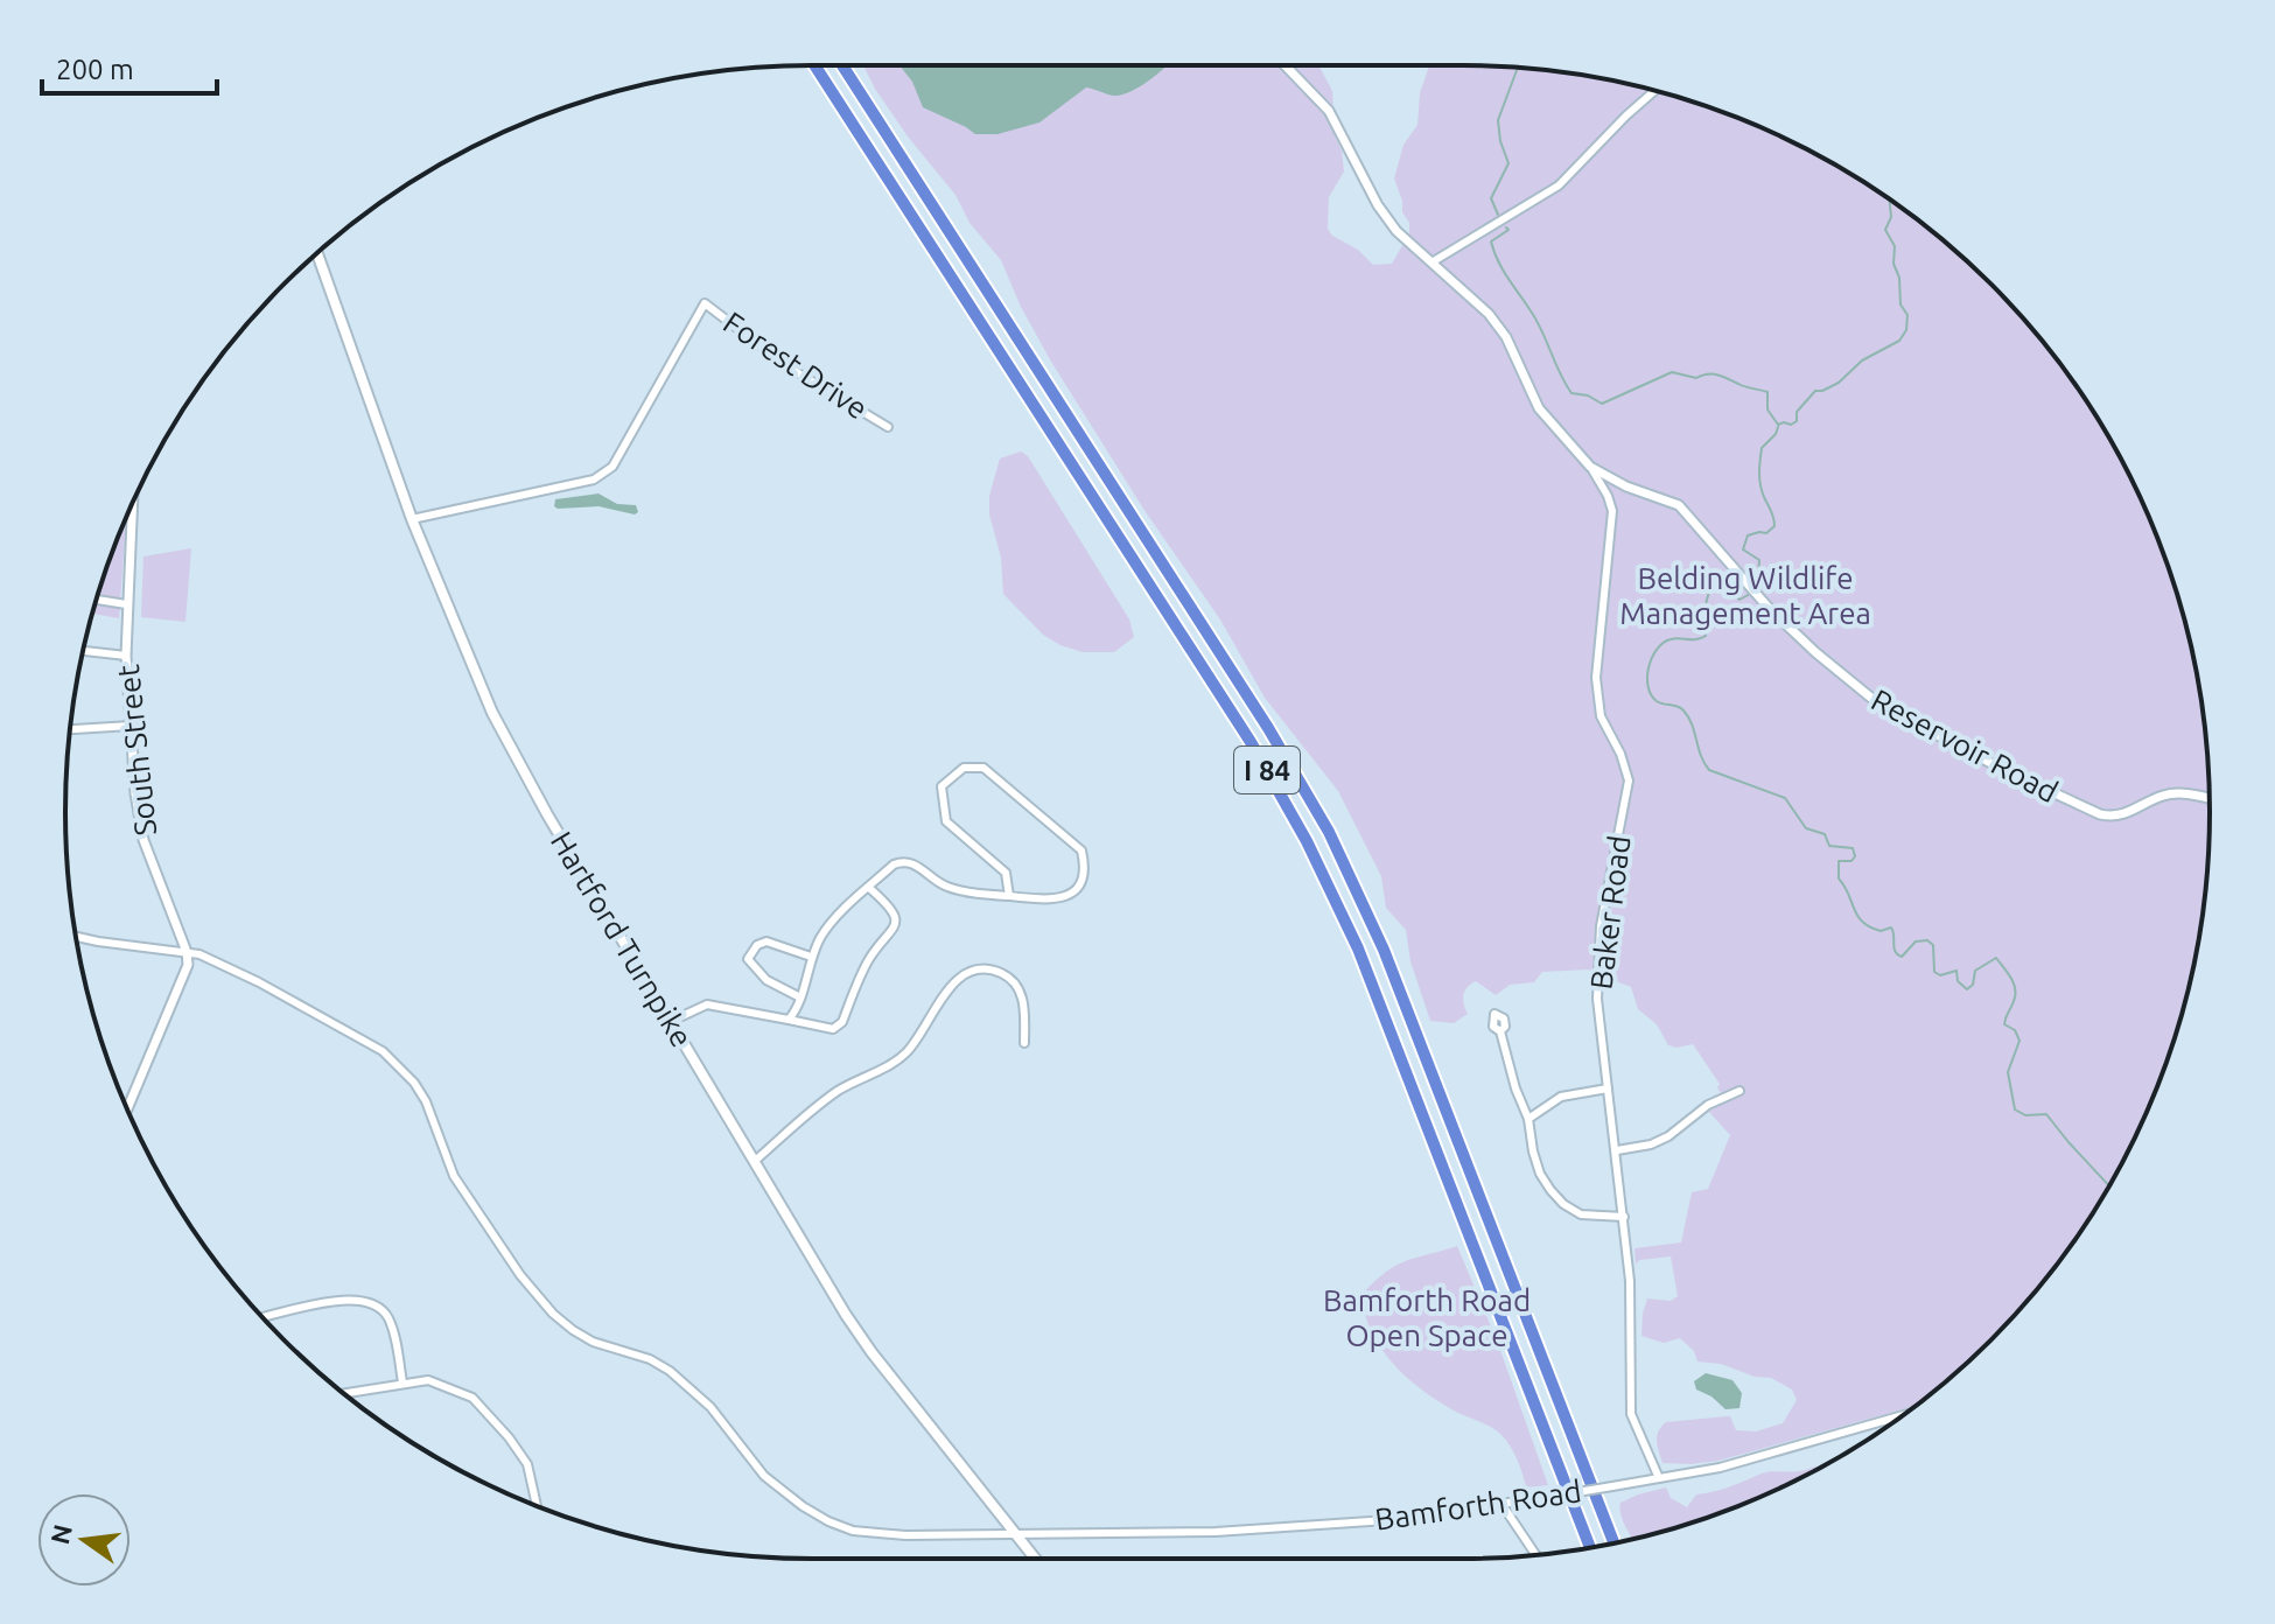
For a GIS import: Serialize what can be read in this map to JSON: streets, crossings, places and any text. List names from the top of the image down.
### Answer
{
  "streets": {
    "highway": ["I 84"],
    "main road": ["Hartford Turnpike"],
    "street": [
      "Forest Drive",
      "Reservoir Road",
      "South Street",
      "Baker Road",
      "Bamforth Road"
    ]
  },
  "crossings": [
    ["Forest Drive", "Hartford Turnpike"],
    ["Reservoir Road", "Baker Road"],
    ["South Street", "Bamforth Road"],
    ["Baker Road", "Bamforth Road"],
    ["Hartford Turnpike", "Bamforth Road"]
  ],
  "parks": ["Belding Wildlife Management Area", "Bamforth Road Open Space"],
  "scale_bar": "200 m",
  "north": "left"
}
